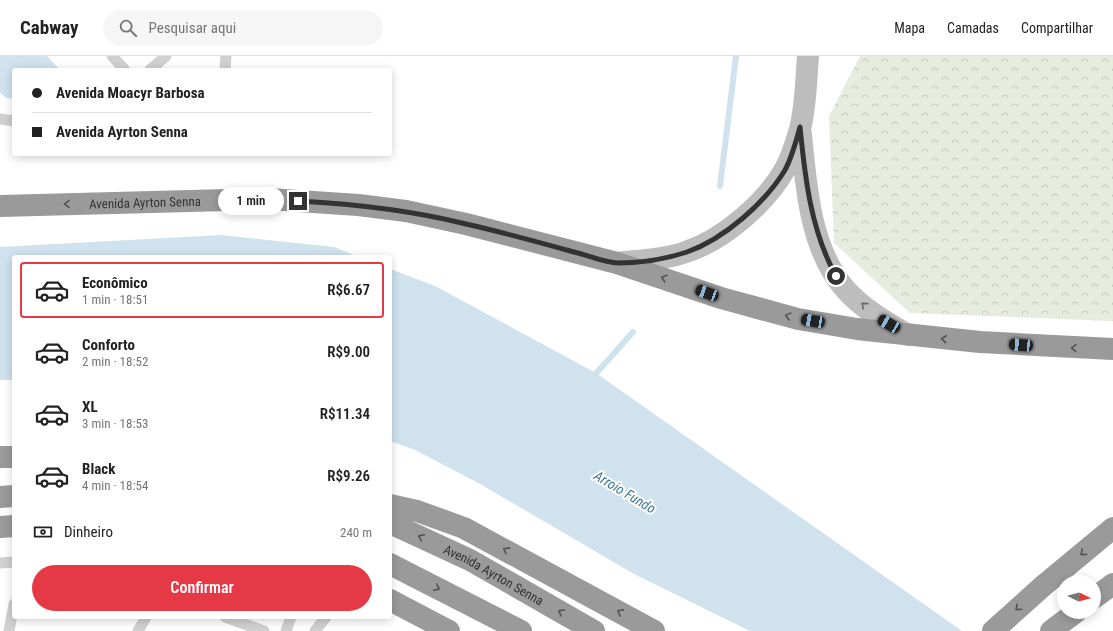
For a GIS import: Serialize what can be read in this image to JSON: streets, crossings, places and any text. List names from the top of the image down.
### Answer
{
  "streets": {
    "highway": ["Avenida Ayrton Senna"]
  },
  "water": ["Arroio Fundo"],
  "north": "right",
  "page": {
    "header": "Cabway",
    "search": "Pesquisar aqui",
    "nav": ["Mapa", "Camadas", "Compartilhar"],
    "banner": ["Avenida Moacyr Barbosa", "Avenida Ayrton Senna"],
    "bubble": "1 min",
    "list": [
      {
        "name": "Econômico",
        "note": "1 min · 18:51",
        "value": "R$6.67"
      },
      {
        "name": "Conforto",
        "note": "2 min · 18:52",
        "value": "R$9.00"
      },
      {
        "name": "XL",
        "note": "3 min · 18:53",
        "value": "R$11.34"
      },
      {
        "name": "Black",
        "note": "4 min · 18:54",
        "value": "R$9.26"
      }
    ],
    "pay": ["Dinheiro", "240 m"],
    "buttons": "Confirmar"
  }
}
